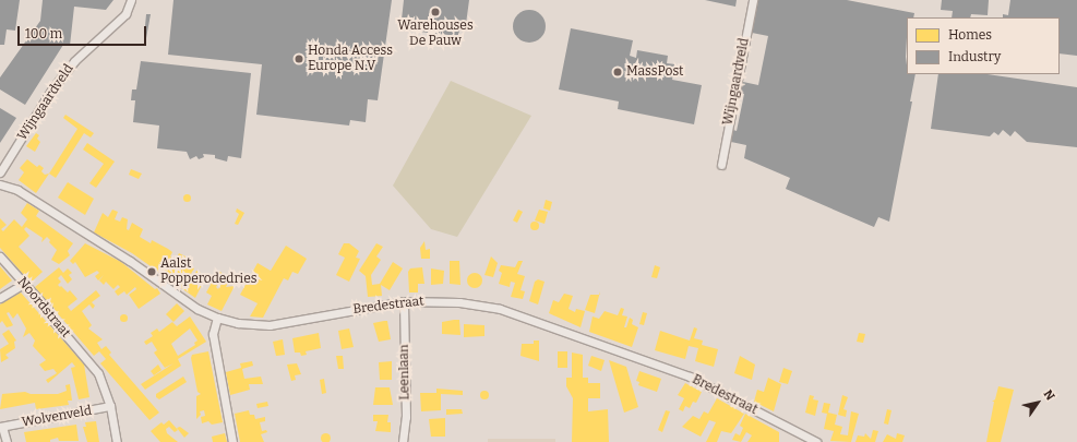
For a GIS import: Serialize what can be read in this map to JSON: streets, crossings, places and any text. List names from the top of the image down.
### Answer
{
  "streets": {
    "street": [
      "Wijngaardveld",
      "Bredestraat",
      "Noordstraat",
      "Leenlaan",
      "Wolvenveld"
    ]
  },
  "crossings": [
    ["Bredestraat", "Leenlaan"],
    ["Noordstraat", "Wolvenveld"]
  ],
  "places": [
    "Warehouses De Pauw",
    "Honda Access Europe N.V",
    "MassPost",
    "Aalst Popperodedries"
  ],
  "legend": ["Homes", "Industry"],
  "scale_bar": "100 m",
  "north": "top right"
}
